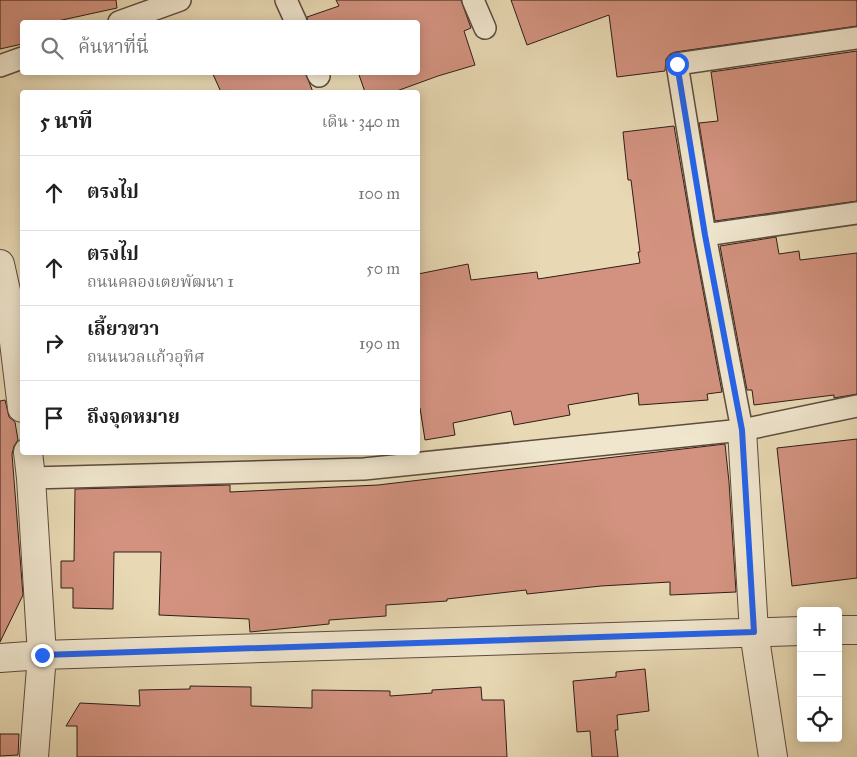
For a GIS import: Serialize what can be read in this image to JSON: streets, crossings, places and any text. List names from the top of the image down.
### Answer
{
  "page": {
    "search": "ค้นหาที่นี่",
    "heading": ["5 นาที", "เดิน · 340 m"],
    "list": [
      ["ตรงไป", "100 m"],
      ["ตรงไป", "ถนนคลองเตยพัฒนา 1", "50 m"],
      ["เลี้ยวขวา", "ถนนนวลแก้วอุทิศ", "190 m"],
      "ถึงจุดหมาย"
    ],
    "map_buttons": ["+", "−"]
  }
}
